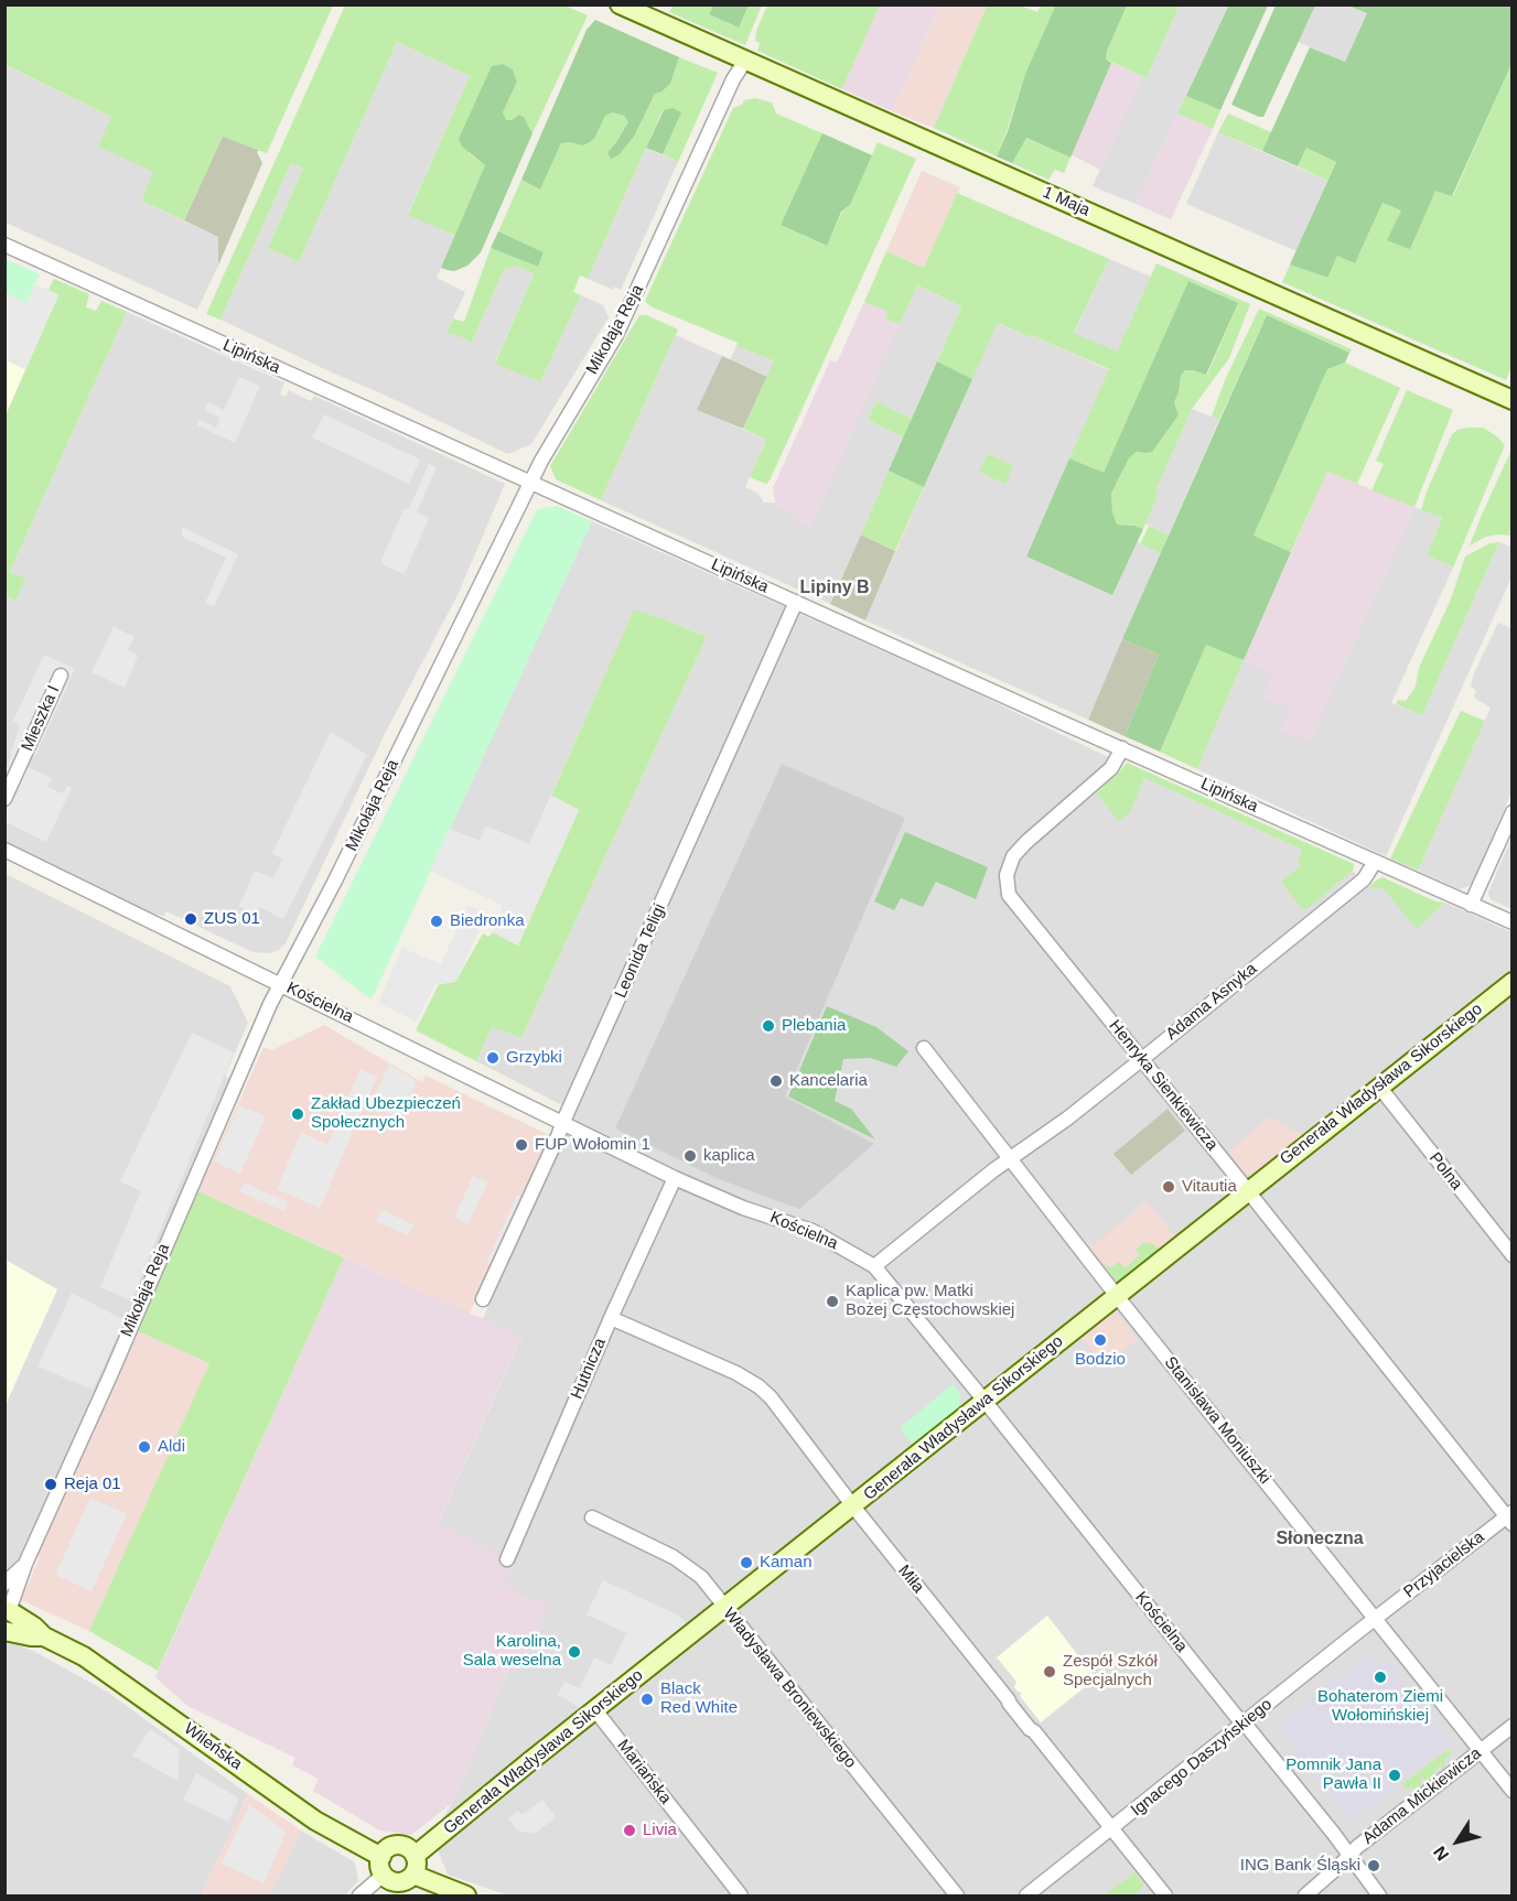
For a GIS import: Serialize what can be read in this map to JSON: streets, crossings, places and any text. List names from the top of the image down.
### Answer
{
  "streets": {
    "street": [
      "1 Maja",
      "Mikołaja Reja",
      "Lipińska",
      "Mieszka I",
      "Leonida Teligi",
      "Adama Asnyka",
      "Kościelna",
      "Generała Władysława Sikorskiego",
      "Henryka Sienkiewicza",
      "Polna",
      "Hutnicza",
      "Stanisława Moniuszki",
      "Przyjacielska",
      "Miła",
      "Władysława Broniewskiego",
      "Wileńska",
      "Ignacego Daszyńskiego",
      "Mariańska",
      "Adama Mickiewicza"
    ]
  },
  "crossings": [
    ["1 Maja", "Mikołaja Reja"],
    ["Mikołaja Reja", "Lipińska"],
    ["Mikołaja Reja", "Kościelna"],
    ["Mikołaja Reja", "Wileńska"],
    ["Lipińska", "Leonida Teligi"],
    ["Lipińska", "Adama Asnyka"],
    ["Lipińska", "Henryka Sienkiewicza"],
    ["Leonida Teligi", "Kościelna"],
    ["Adama Asnyka", "Kościelna"],
    ["Adama Asnyka", "Henryka Sienkiewicza"],
    ["Adama Asnyka", "Stanisława Moniuszki"],
    ["Kościelna", "Generała Władysława Sikorskiego"],
    ["Kościelna", "Hutnicza"],
    ["Kościelna", "Ignacego Daszyńskiego"],
    ["Kościelna", "Adama Mickiewicza"],
    ["Generała Władysława Sikorskiego", "Henryka Sienkiewicza"],
    ["Generała Władysława Sikorskiego", "Polna"],
    ["Generała Władysława Sikorskiego", "Stanisława Moniuszki"],
    ["Generała Władysława Sikorskiego", "Miła"],
    ["Generała Władysława Sikorskiego", "Władysława Broniewskiego"],
    ["Generała Władysława Sikorskiego", "Wileńska"],
    ["Generała Władysława Sikorskiego", "Mariańska"],
    ["Henryka Sienkiewicza", "Przyjacielska"],
    ["Hutnicza", "Miła"],
    ["Stanisława Moniuszki", "Przyjacielska"],
    ["Stanisława Moniuszki", "Ignacego Daszyńskiego"],
    ["Stanisława Moniuszki", "Adama Mickiewicza"],
    ["Przyjacielska", "Ignacego Daszyńskiego"],
    ["Miła", "Ignacego Daszyńskiego"]
  ],
  "districts": ["Lipiny B", "Słoneczna"],
  "places": [
    "ZUS 01",
    "Biedronka",
    "Plebania",
    "Grzybki",
    "Kancelaria",
    "Zakład Ubezpieczeń Społecznych",
    "FUP Wołomin 1",
    "kaplica",
    "Vitautia",
    "Kaplica pw. Matki Bożej Częstochowskiej",
    "Bodzio",
    "Aldi",
    "Reja 01",
    "Kaman",
    "Karolina, Sala weselna",
    "Zespół Szkół Specjalnych",
    "Bohaterom Ziemi Wołomińskiej",
    "Black Red White",
    "Pomnik Jana Pawła II",
    "Livia",
    "ING Bank Śląski"
  ],
  "north": "bottom left"
}
